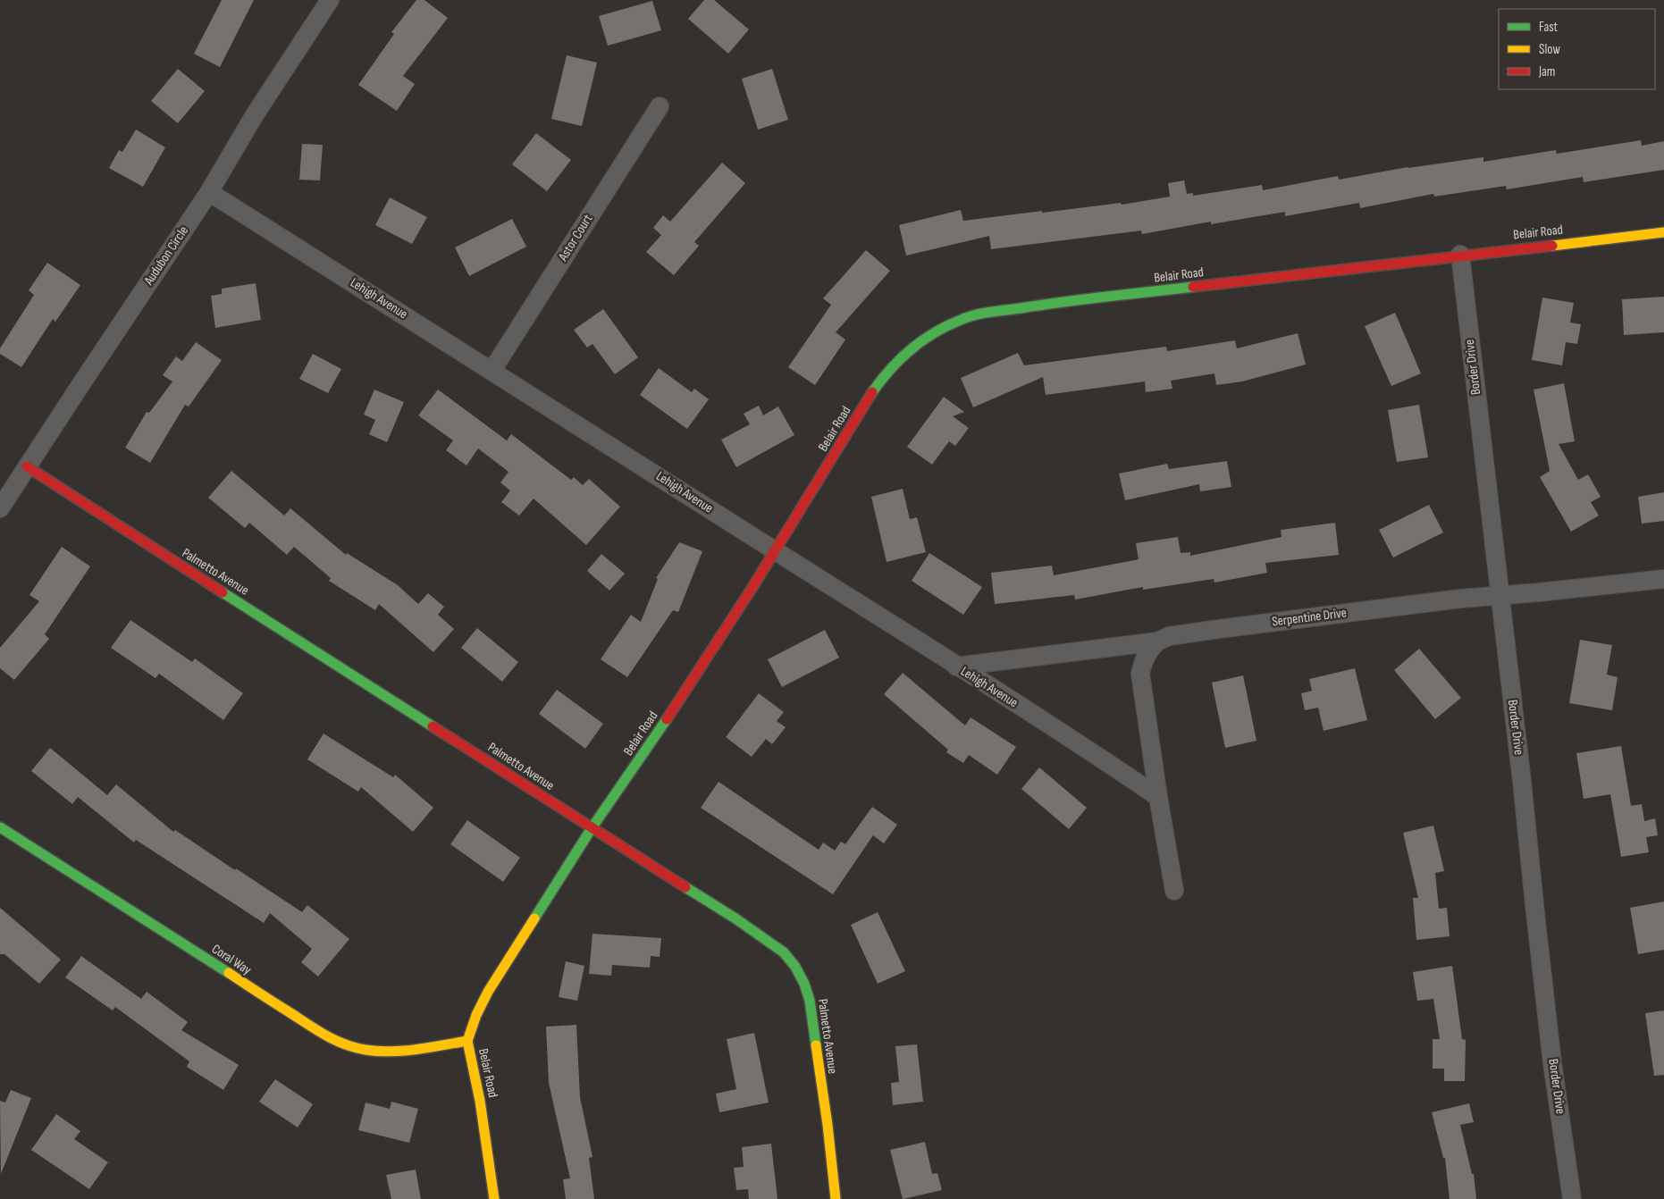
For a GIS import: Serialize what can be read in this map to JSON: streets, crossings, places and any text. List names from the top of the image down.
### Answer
{
  "streets": {
    "street": [
      "Belair Road",
      "Astor Court",
      "Audubon Circle",
      "Lehigh Avenue",
      "Border Drive",
      "Palmetto Avenue",
      "Serpentine Drive",
      "Coral Way"
    ]
  },
  "crossings": [
    ["Belair Road", "Lehigh Avenue"],
    ["Belair Road", "Border Drive"],
    ["Belair Road", "Palmetto Avenue"],
    ["Belair Road", "Coral Way"],
    ["Astor Court", "Lehigh Avenue"],
    ["Audubon Circle", "Lehigh Avenue"],
    ["Audubon Circle", "Palmetto Avenue"],
    ["Lehigh Avenue", "Serpentine Drive"],
    ["Border Drive", "Serpentine Drive"]
  ],
  "legend": ["Fast", "Slow", "Jam"]
}
